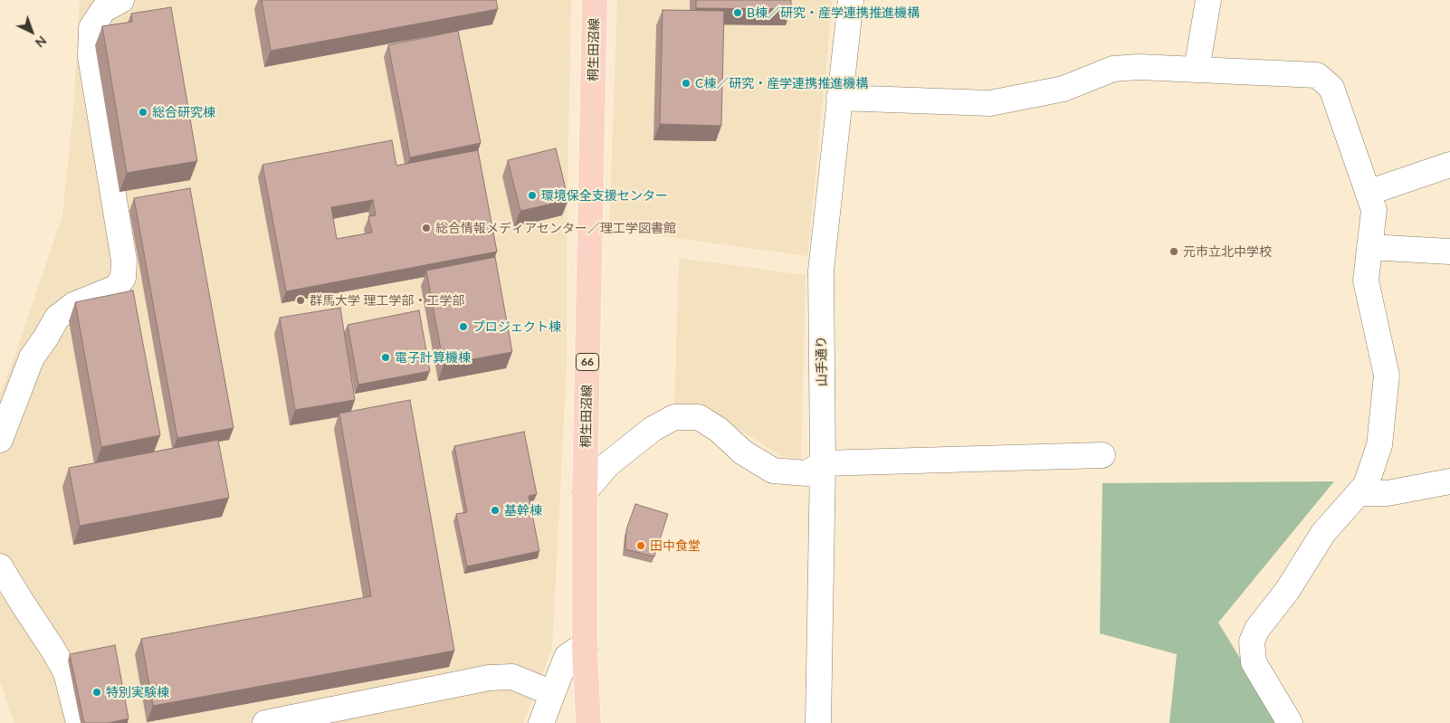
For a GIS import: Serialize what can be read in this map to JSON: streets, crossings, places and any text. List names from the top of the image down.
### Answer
{
  "streets": {
    "main road": ["桐生田沼線", "66"],
    "street": ["山手通り"]
  },
  "places": [
    "B棟／研究・産学連携推進機構",
    "C棟／研究・産学連携推進機構",
    "総合研究棟",
    "環境保全支援センター",
    "総合情報メディアセンター／理工学図書館",
    "元市立北中学校",
    "群馬大学 理工学部・工学部",
    "プロジェクト棟",
    "電子計算機棟",
    "基幹棟",
    "田中食堂",
    "特別実験棟"
  ],
  "north": "bottom right"
}
